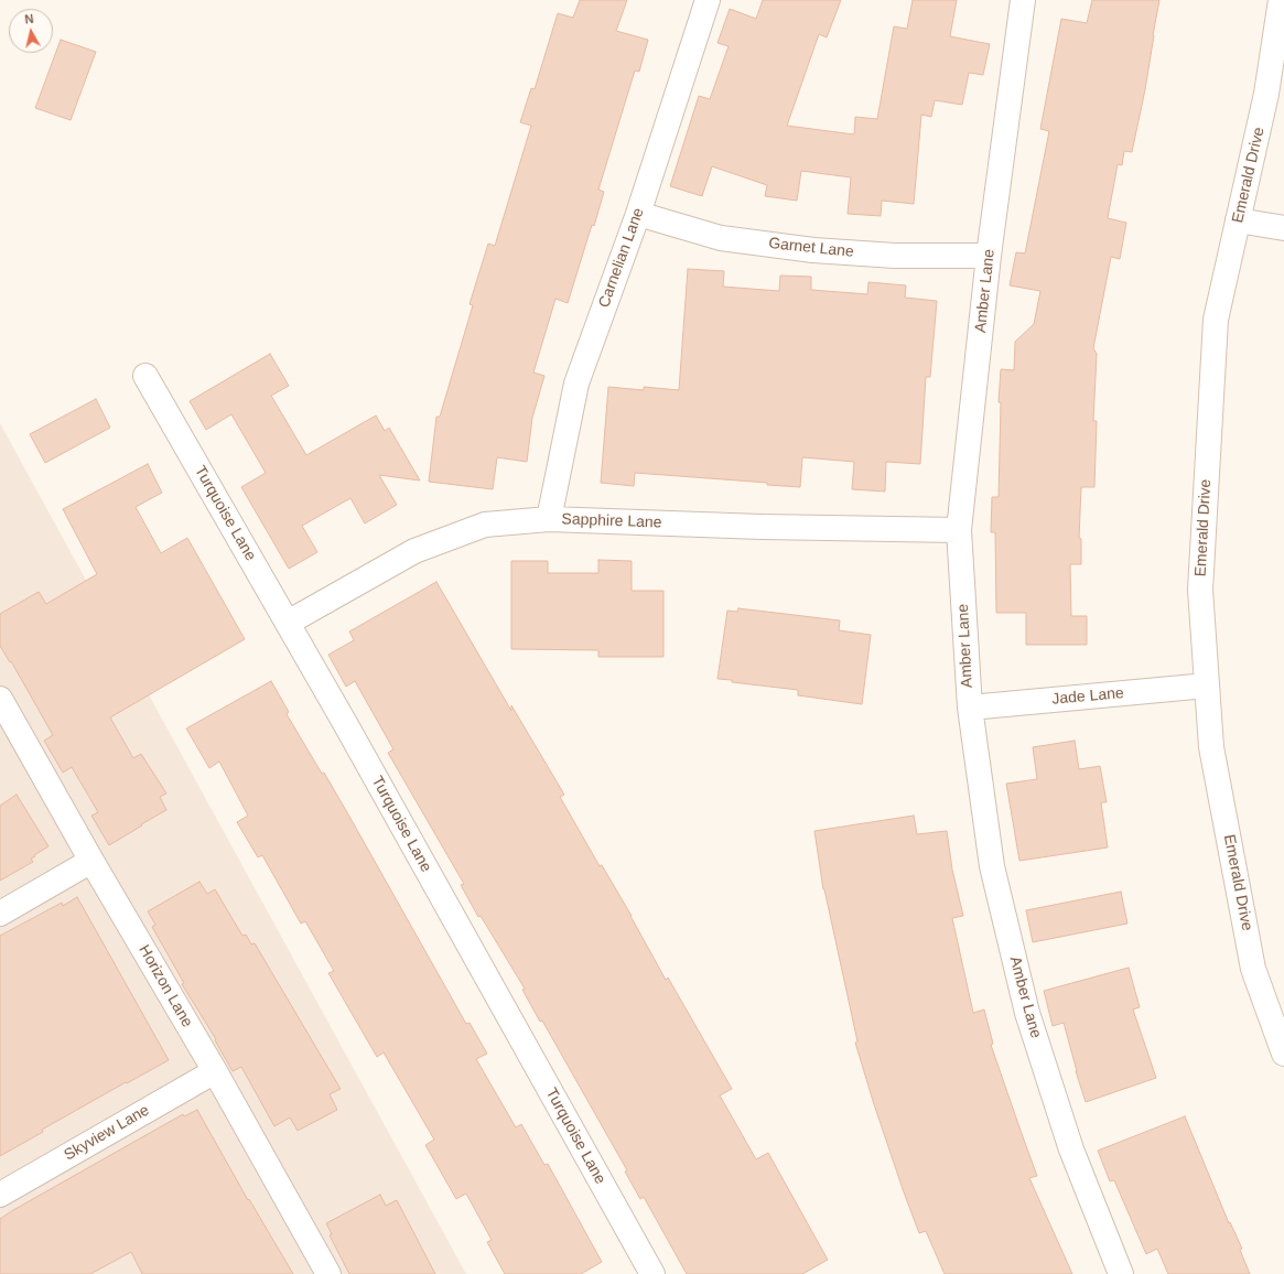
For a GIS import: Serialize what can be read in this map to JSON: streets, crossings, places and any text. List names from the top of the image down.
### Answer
{
  "streets": {
    "street": [
      "Emerald Drive",
      "Garnet Lane",
      "Carnelian Lane",
      "Amber Lane",
      "Turquoise Lane",
      "Sapphire Lane",
      "Jade Lane",
      "Horizon Lane",
      "Skyview Lane"
    ]
  },
  "crossings": [
    ["Emerald Drive", "Jade Lane"],
    ["Garnet Lane", "Carnelian Lane"],
    ["Garnet Lane", "Amber Lane"],
    ["Carnelian Lane", "Sapphire Lane"],
    ["Amber Lane", "Sapphire Lane"],
    ["Amber Lane", "Jade Lane"],
    ["Turquoise Lane", "Sapphire Lane"],
    ["Horizon Lane", "Skyview Lane"]
  ],
  "north": "top"
}
